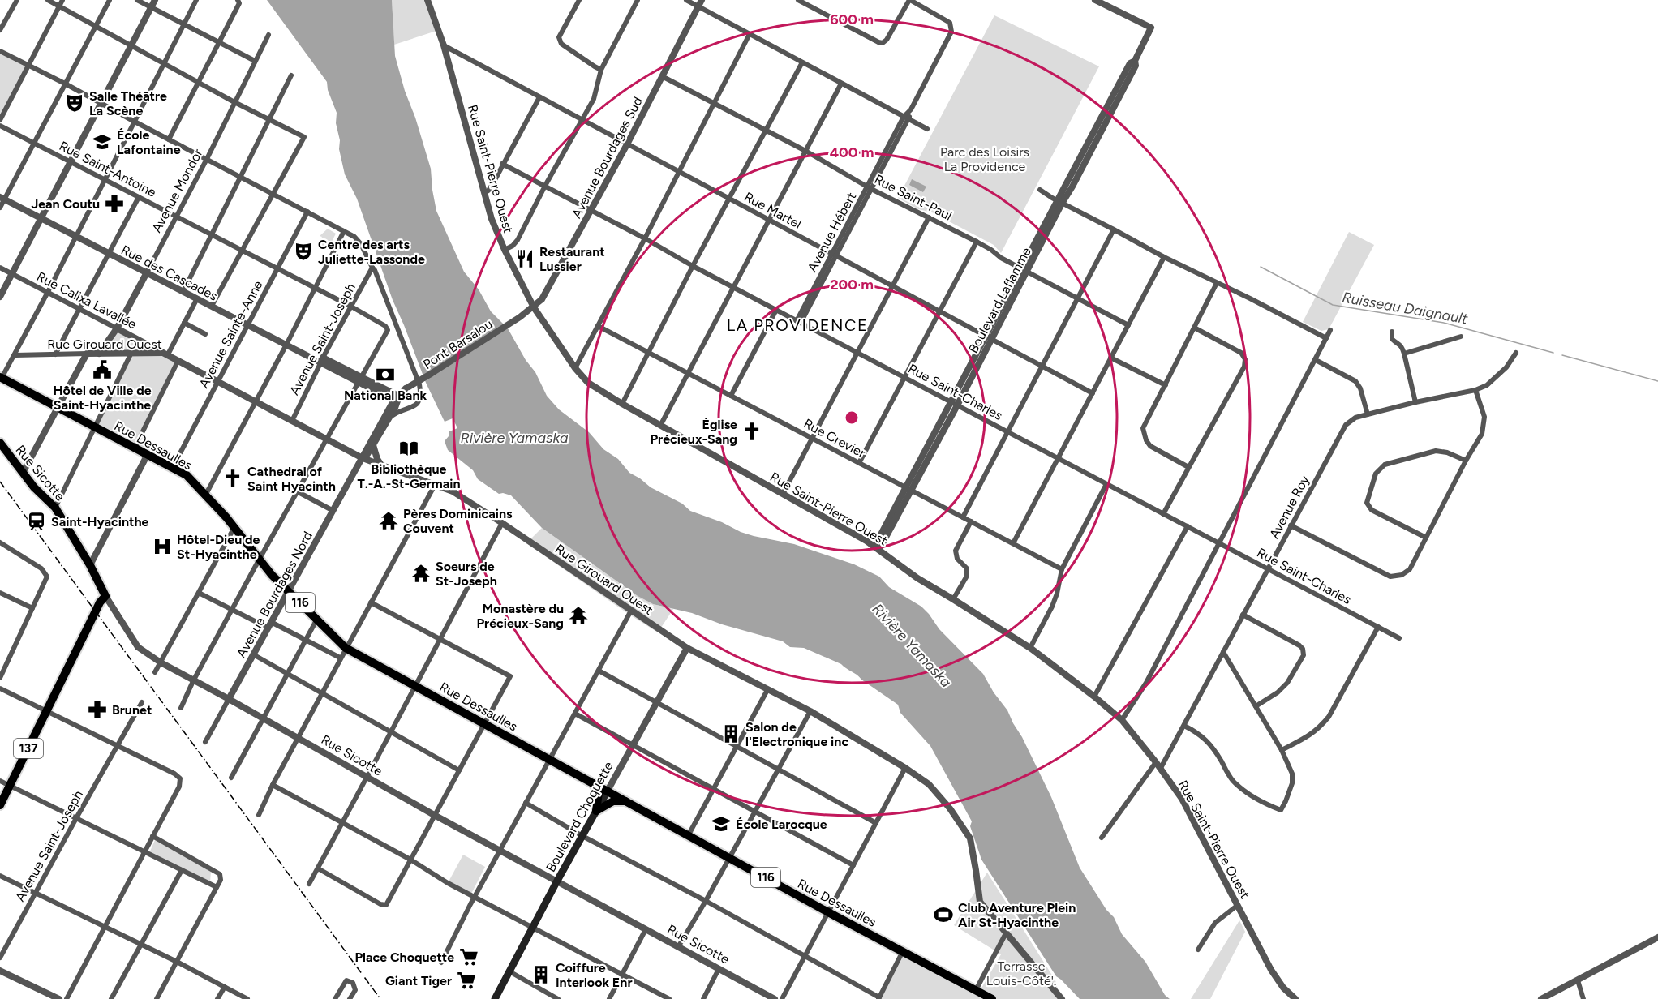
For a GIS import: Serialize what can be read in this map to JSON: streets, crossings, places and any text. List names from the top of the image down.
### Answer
{
  "streets": {
    "main road": [
      "Rue Dessaulles",
      "Rue Sicotte",
      "116",
      "137",
      "Boulevard Choquette"
    ],
    "street": [
      "Avenue Bourdages Sud",
      "Rue Saint-Antoine",
      "Rue Saint-Pierre Ouest",
      "Avenue Mondor",
      "Rue Saint-Paul",
      "Rue Martel",
      "Avenue Hébert",
      "Rue des Cascades",
      "Rue Calixa Lavallée",
      "Boulevard Laflamme",
      "Avenue Sainte-Anne",
      "Avenue Saint-Joseph",
      "Rue Girouard Ouest",
      "Pont Barsalou",
      "Rue Saint-Charles",
      "Rue Crevier",
      "Avenue Roy",
      "Avenue Bourdages Nord"
    ]
  },
  "crossings": [
    ["Avenue Bourdages Sud", "Rue Saint-Pierre Ouest"],
    ["Avenue Bourdages Sud", "Rue Saint-Paul"],
    ["Avenue Bourdages Sud", "Rue Martel"],
    ["Avenue Bourdages Sud", "Pont Barsalou"],
    ["Avenue Bourdages Sud", "Rue Saint-Charles"],
    ["Rue Saint-Antoine", "Avenue Mondor"],
    ["Rue Saint-Antoine", "Rue des Cascades"],
    ["Rue Saint-Antoine", "Avenue Sainte-Anne"],
    ["Rue Saint-Antoine", "Avenue Saint-Joseph"],
    ["Rue Saint-Pierre Ouest", "Rue Martel"],
    ["Rue Saint-Pierre Ouest", "Boulevard Laflamme"],
    ["Rue Saint-Pierre Ouest", "Avenue Roy"],
    ["Avenue Mondor", "Rue des Cascades"],
    ["Avenue Mondor", "Rue Calixa Lavallée"],
    ["Avenue Mondor", "Rue Girouard Ouest"],
    ["Rue Saint-Paul", "Avenue Hébert"],
    ["Rue Saint-Paul", "Boulevard Laflamme"],
    ["Rue Martel", "Avenue Hébert"],
    ["Rue Martel", "Boulevard Laflamme"],
    ["Avenue Hébert", "Rue Saint-Charles"],
    ["Rue des Cascades", "Avenue Sainte-Anne"],
    ["Rue des Cascades", "Avenue Saint-Joseph"],
    ["Rue des Cascades", "Avenue Bourdages Nord"],
    ["Rue Calixa Lavallée", "Rue Girouard Ouest"],
    ["Boulevard Laflamme", "Rue Saint-Charles"],
    ["Boulevard Laflamme", "Rue Crevier"],
    ["Avenue Sainte-Anne", "Rue Girouard Ouest"],
    ["Avenue Sainte-Anne", "Rue Dessaulles"],
    ["Avenue Saint-Joseph", "Rue Girouard Ouest"],
    ["Rue Girouard Ouest", "Avenue Bourdages Nord"],
    ["Rue Girouard Ouest", "Boulevard Choquette"],
    ["Pont Barsalou", "Avenue Bourdages Nord"],
    ["Rue Saint-Charles", "Avenue Roy"],
    ["Rue Dessaulles", "Avenue Bourdages Nord"],
    ["Rue Dessaulles", "Boulevard Choquette"],
    ["Rue Sicotte", "Avenue Bourdages Nord"],
    ["Rue Sicotte", "137"],
    ["Rue Sicotte", "Boulevard Choquette"]
  ],
  "districts": ["LA PROVIDENCE"],
  "water": ["Ruisseau Daignault", "Rivière Yamaska"],
  "parks": ["Parc des Loisirs La Providence", "Terrasse Louis-Côté'."],
  "places": {
    "theatre": ["Salle Théâtre La Scène", "Centre des arts Juliette-Lassonde"],
    "school or university": ["École Lafontaine", "École Larocque"],
    "pharmacy": ["Jean Coutu", "Brunet"],
    "restaurant": ["Restaurant Lussier"],
    "public building": ["Hôtel de Ville de Saint-Hyacinthe"],
    "bank": ["National Bank"],
    "church": ["Église Précieux-Sang", "Cathedral of Saint Hyacinth"],
    "library": ["Bibliothèque T.-A.-St-Germain"],
    "temple": ["Pères Dominicains Couvent", "Soeurs de St-Joseph", "Monastère du Précieux-Sang"],
    "station": ["Saint-Hyacinthe"],
    "hospital": ["Hôtel-Dieu de St-Hyacinthe"],
    "building": ["Salon de l'Electronique inc", "Coiffure Interlook Enr"],
    "sports": ["Club Aventure Plein Air St-Hyacinthe"],
    "supermarket": ["Place Choquette", "Giant Tiger"]
  },
  "rings": ["600 m", "400 m", "200 m"]
}
